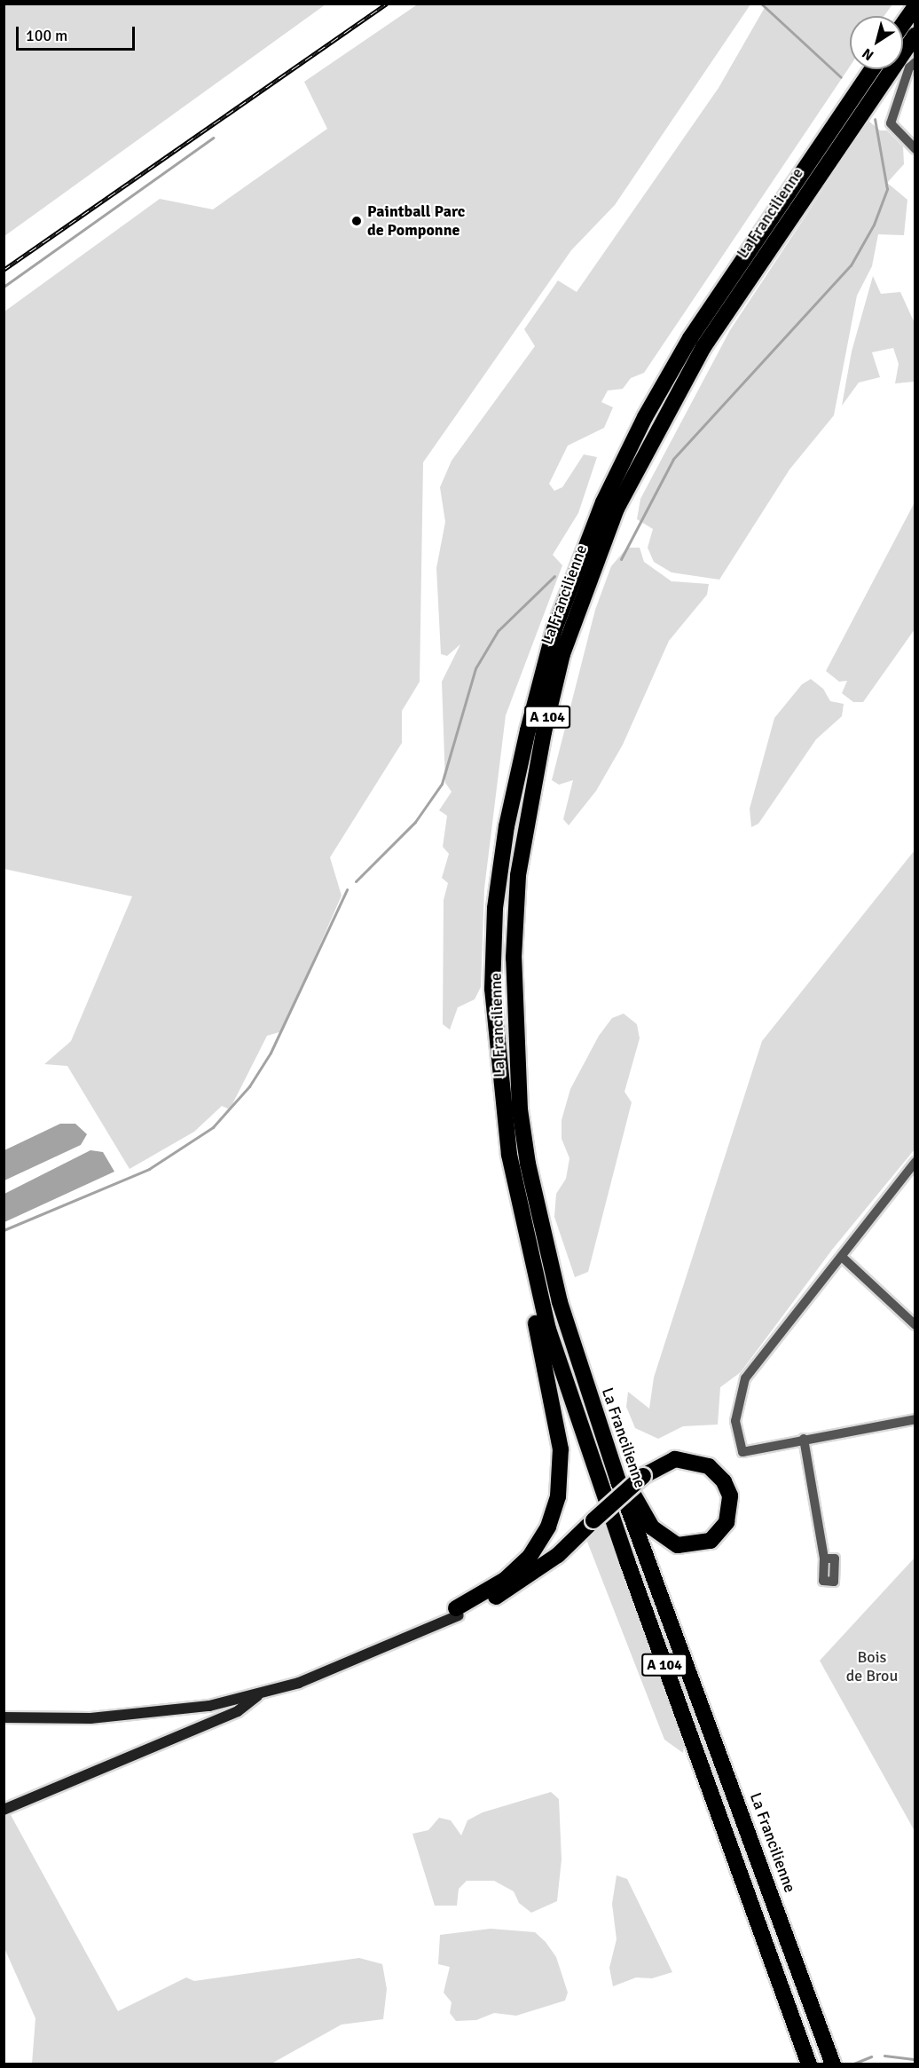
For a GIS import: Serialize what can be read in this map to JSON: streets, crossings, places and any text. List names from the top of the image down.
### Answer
{
  "streets": {
    "highway": ["La Francilienne", "A 104"]
  },
  "parks": ["Bois de Brou"],
  "places": ["Paintball Parc de Pomponne"],
  "scale_bar": "100 m",
  "north": "bottom left"
}
